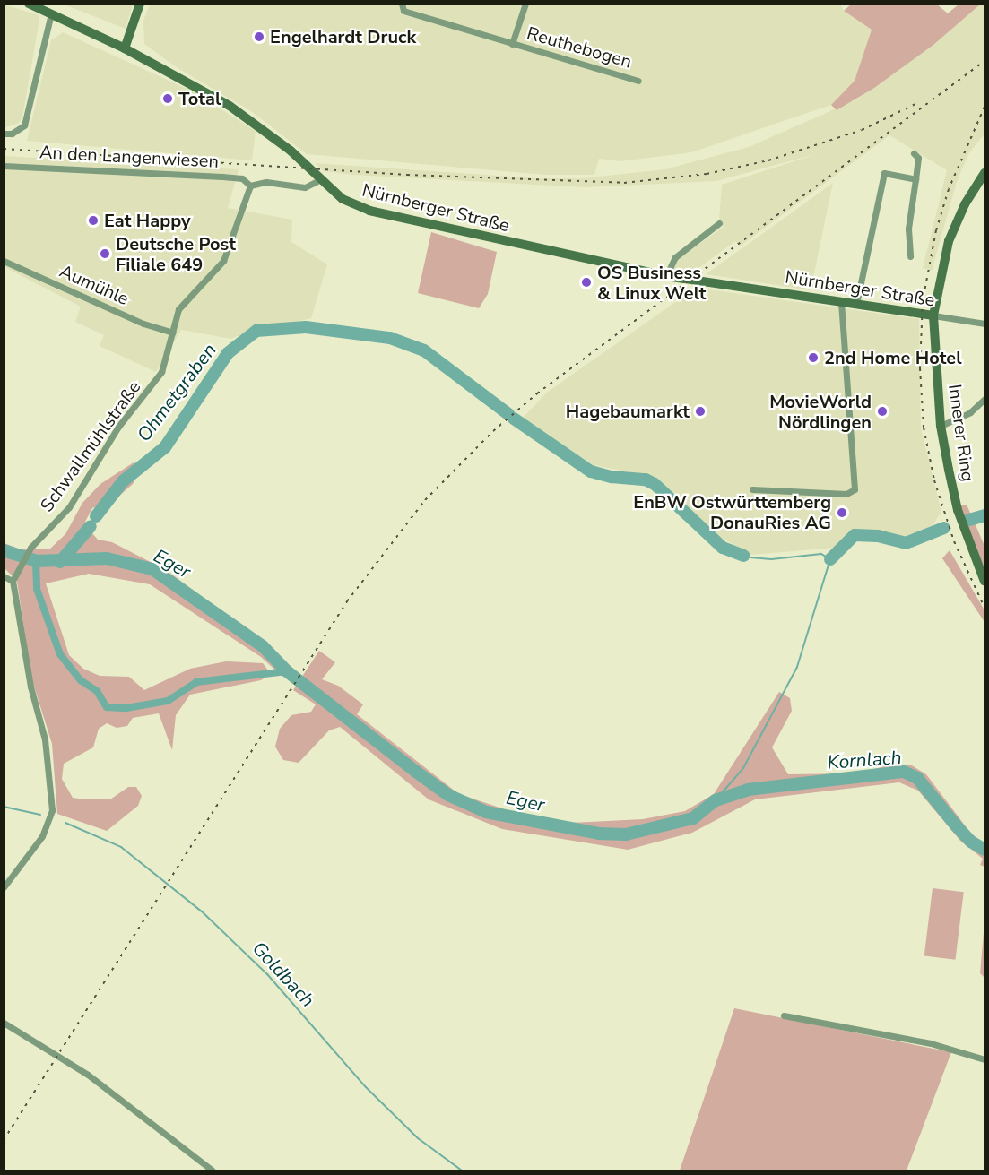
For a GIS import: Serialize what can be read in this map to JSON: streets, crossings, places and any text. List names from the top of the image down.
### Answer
{
  "streets": {
    "main road": ["Nürnberger Straße", "Innerer Ring"],
    "street": [
      "Reuthebogen",
      "An den Langenwiesen",
      "Aumühle",
      "Schwallmühlstraße"
    ]
  },
  "crossings": [
    ["An den Langenwiesen", "Schwallmühlstraße"],
    ["Nürnberger Straße", "Innerer Ring"],
    ["Aumühle", "Schwallmühlstraße"]
  ],
  "water": [
    "Ohmetgraben",
    "Eger",
    "Kornlach",
    "Goldbach"
  ],
  "places": [
    "Engelhardt Druck",
    "Total",
    "Eat Happy",
    "Deutsche Post Filiale 649",
    "OS Business & Linux Welt",
    "2nd Home Hotel",
    "Hagebaumarkt",
    "MovieWorld Nördlingen",
    "EnBW Ostwürttemberg DonauRies AG"
  ]
}
